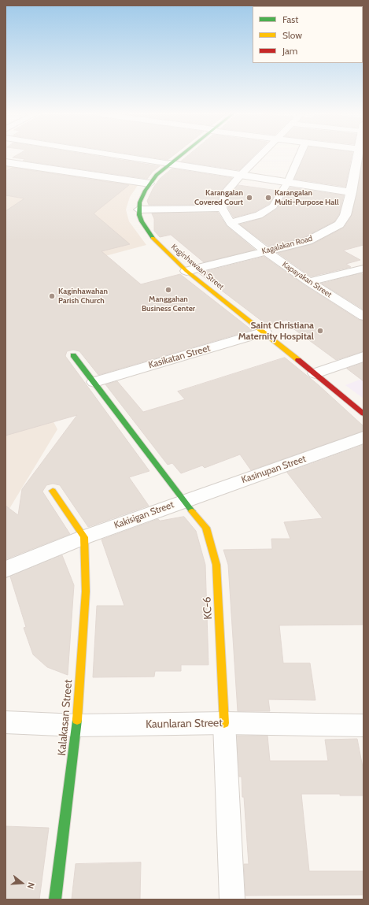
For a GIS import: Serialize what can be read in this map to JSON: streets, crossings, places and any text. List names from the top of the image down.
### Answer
{
  "streets": {
    "street": [
      "Kagalakan Road",
      "Kaginhawaan Street",
      "Kasikatan Street",
      "Kasinupan Street",
      "Kakisigan Street",
      "KC-6",
      "Kalakasan Street",
      "Kaunlaran Street"
    ],
    "lane": ["Kapayakan Street"]
  },
  "crossings": [
    ["Kagalakan Road", "Kaginhawaan Street"],
    ["Kagalakan Road", "Kapayakan Street"],
    ["Kaginhawaan Street", "Kasikatan Street"],
    ["Kasikatan Street", "Kakisigan Street"],
    ["Kasinupan Street", "Kakisigan Street"],
    ["Kasinupan Street", "KC-6"],
    ["Kakisigan Street", "KC-6"],
    ["Kakisigan Street", "Kalakasan Street"],
    ["KC-6", "Kaunlaran Street"],
    ["Kalakasan Street", "Kaunlaran Street"]
  ],
  "places": [
    "Karangalan Covered Court",
    "Karangalan Multi-Purpose Hall",
    "Manggahan Business Center",
    "Kaginhawahan Parish Church",
    "Saint Christiana Maternity Hospital"
  ],
  "legend": ["Fast", "Slow", "Jam"],
  "north": "right"
}
